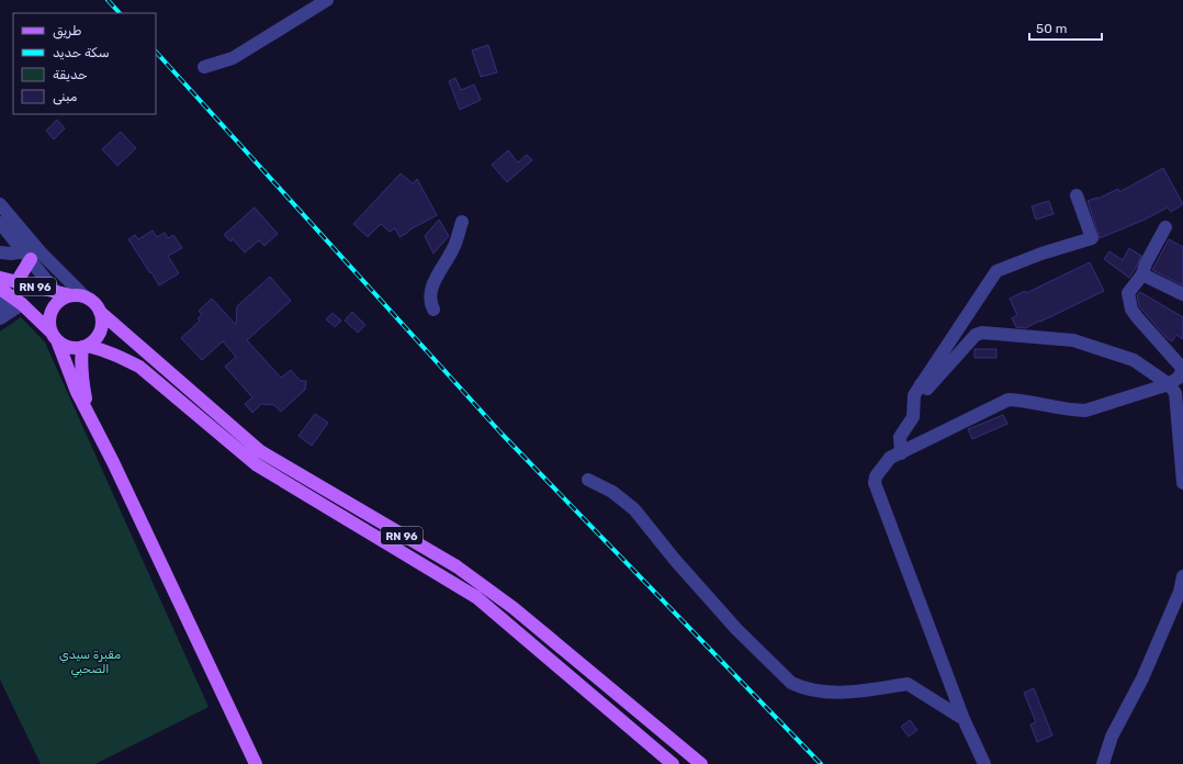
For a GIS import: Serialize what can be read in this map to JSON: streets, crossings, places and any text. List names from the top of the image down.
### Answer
{
  "streets": {
    "main road": ["RN 96"]
  },
  "parks": ["مقبرة سيدي الصحبي"],
  "legend": [
    "طريق",
    "سكة حديد",
    "حديقة",
    "مبنى"
  ],
  "scale_bar": "50 m"
}
